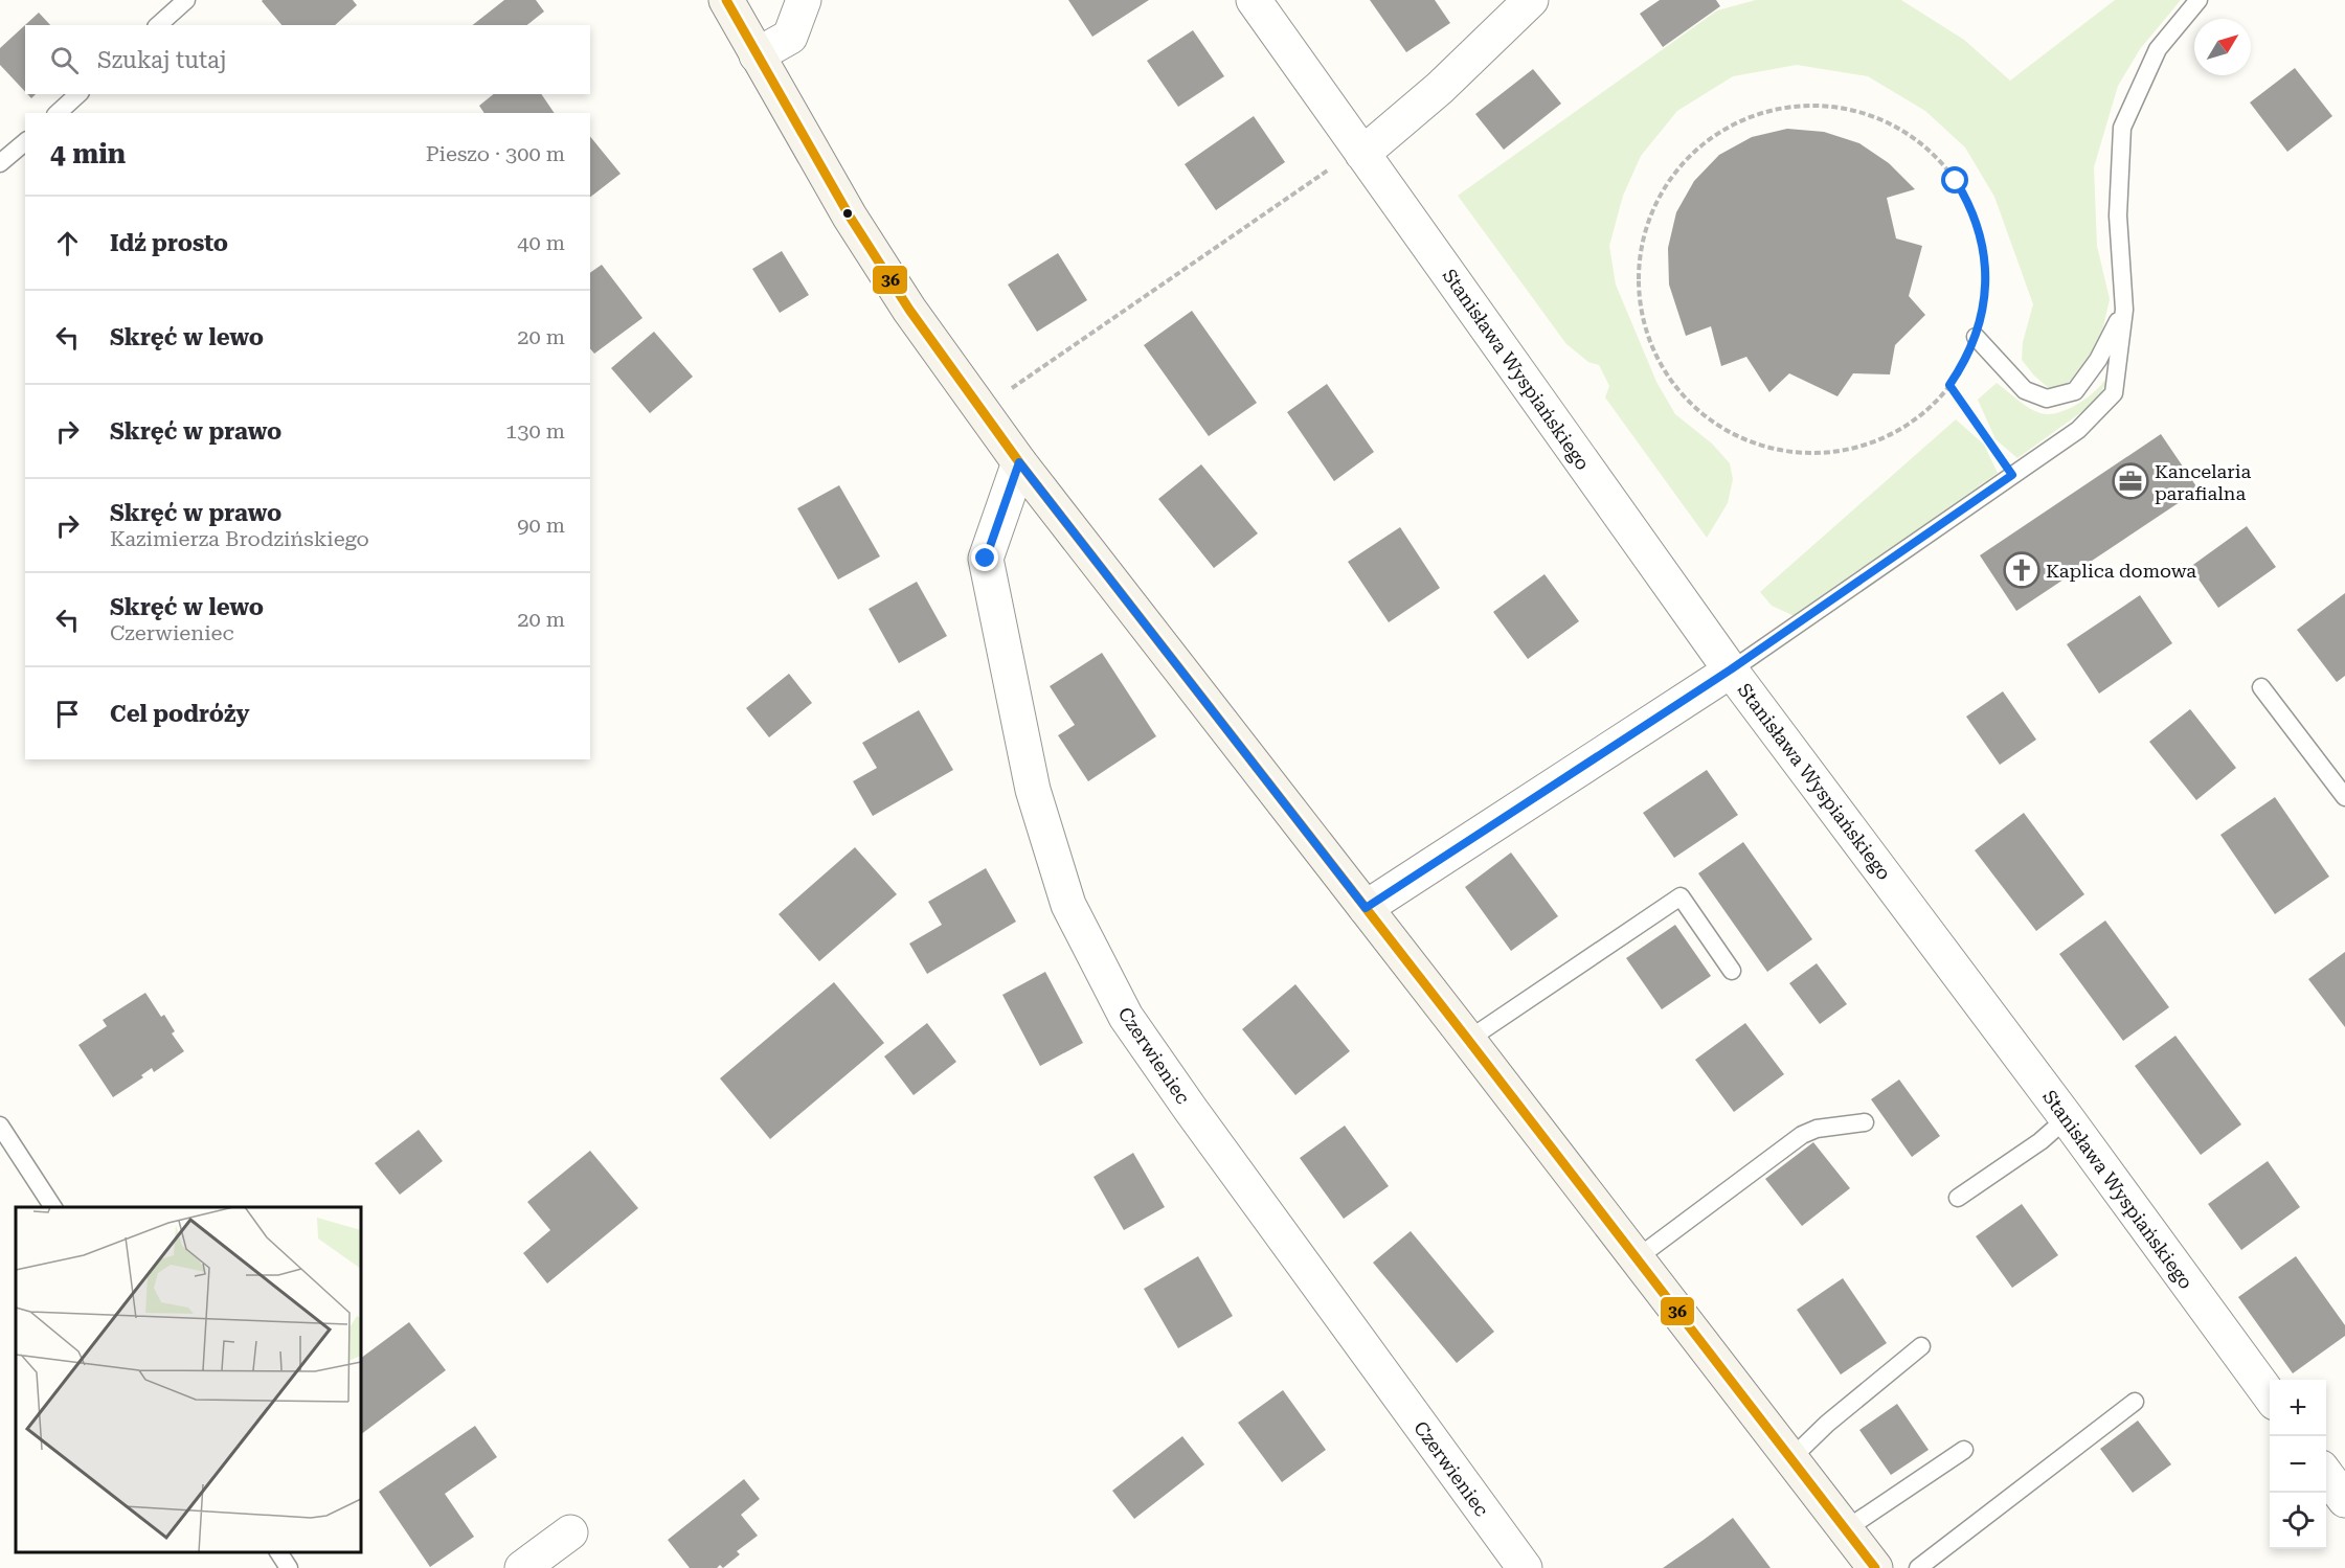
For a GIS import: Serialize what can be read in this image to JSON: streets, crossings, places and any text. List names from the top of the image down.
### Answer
{
  "streets": {
    "street": ["Stanisława Wyspiańskiego", "Czerwieniec"]
  },
  "places": {
    "office": ["Kancelaria parafialna"],
    "church": ["Kaplica domowa"]
  },
  "lines": ["transit line 36"],
  "north": "top right",
  "page": {
    "search": "Szukaj tutaj",
    "heading": ["4 min", "Pieszo · 300 m"],
    "list": [
      ["Idź prosto", "40 m"],
      ["Skręć w lewo", "20 m"],
      ["Skręć w prawo", "130 m"],
      ["Skręć w prawo", "Kazimierza Brodzińskiego", "90 m"],
      ["Skręć w lewo", "Czerwieniec", "20 m"],
      "Cel podróży"
    ],
    "map_buttons": ["+", "−"]
  }
}
